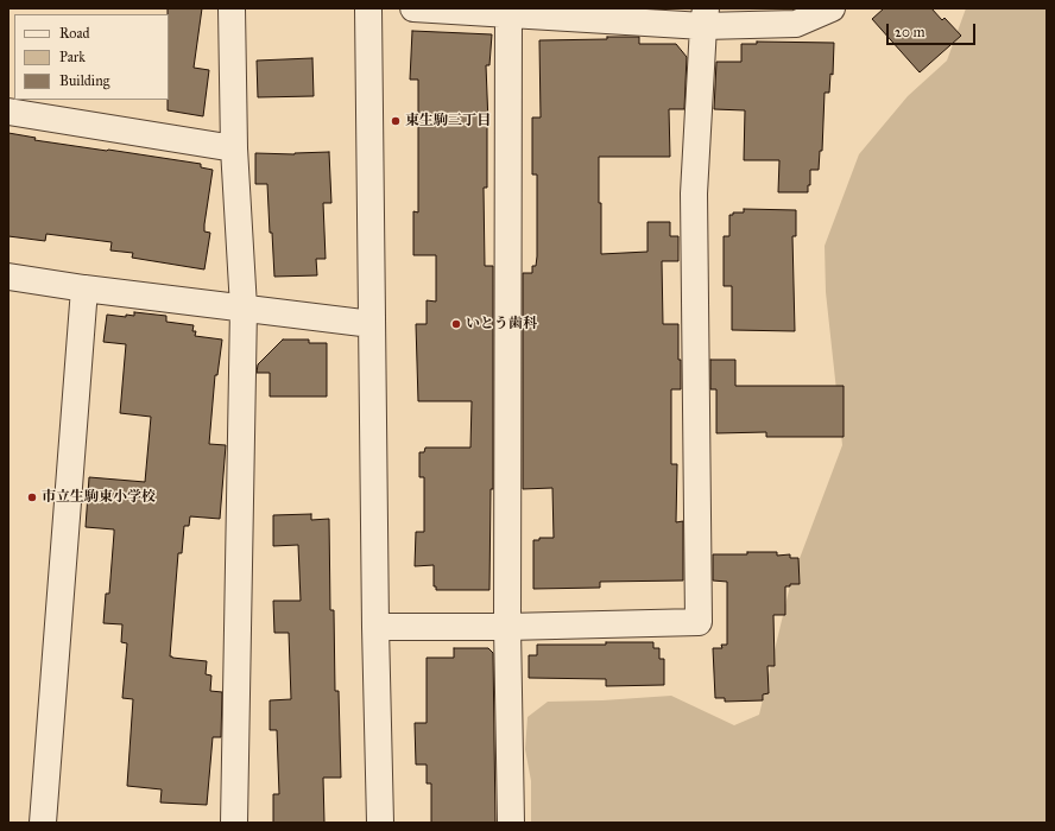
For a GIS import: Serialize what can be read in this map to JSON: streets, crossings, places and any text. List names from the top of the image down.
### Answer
{
  "places": ["東生駒三丁目", "いとう歯科", "市立生駒東小学校"],
  "legend": ["Road", "Park", "Building"],
  "scale_bar": "20 m"
}
